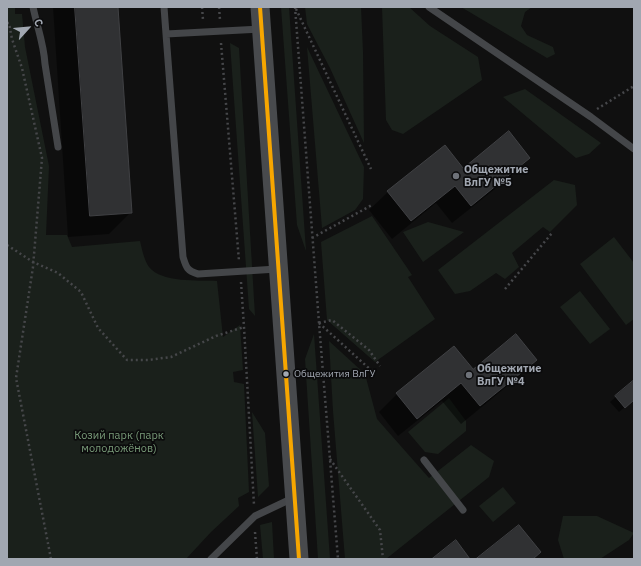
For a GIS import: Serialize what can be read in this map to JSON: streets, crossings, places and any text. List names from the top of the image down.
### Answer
{
  "parks": ["Козий парк (парк молодожёнов)"],
  "places": ["Общежитие ВлГУ №5", "Общежития ВлГУ", "Общежитие ВлГУ №4"],
  "north": "top right"
}
